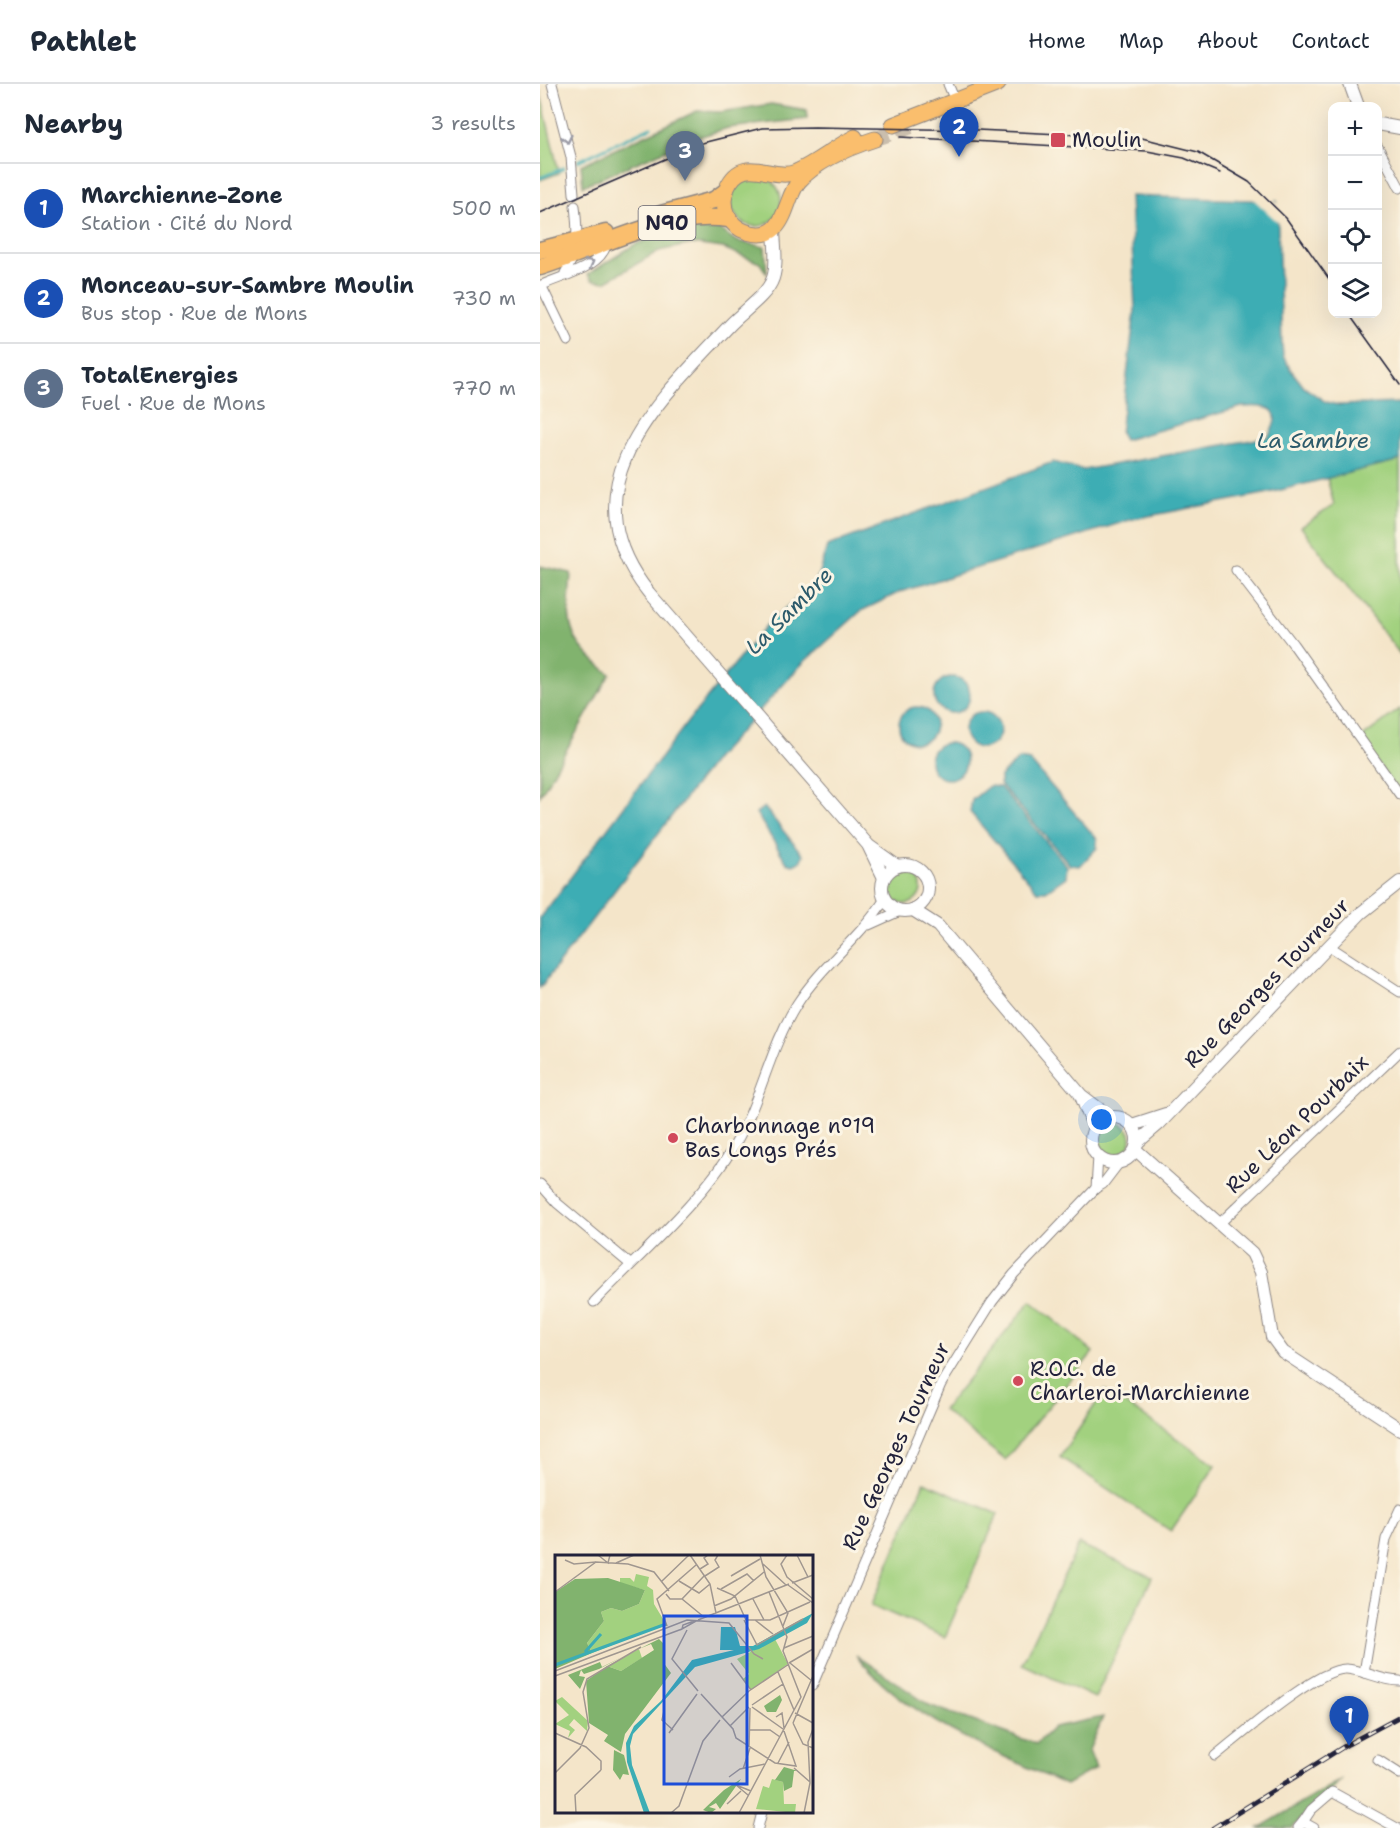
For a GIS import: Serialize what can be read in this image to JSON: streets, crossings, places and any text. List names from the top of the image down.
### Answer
{
  "streets": {
    "highway": ["N90"],
    "street": ["Rue Georges Tourneur", "Rue Léon Pourbaix"]
  },
  "water": ["La Sambre"],
  "places": {
    "transit": ["Moulin"],
    "other": ["Charbonnage n°19 Bas Longs Prés", "R.O.C. de Charleroi-Marchienne"]
  },
  "page": {
    "header": "Pathlet",
    "nav": [
      "Home",
      "Map",
      "About",
      "Contact"
    ],
    "heading": ["Nearby", "3 results"],
    "map_buttons": ["+", "−"],
    "pins": ["2", "3", "1"],
    "list": [
      {
        "mark": "1",
        "name": "Marchienne-Zone",
        "note": "Station · Cité du Nord",
        "value": "500 m"
      },
      {
        "mark": "2",
        "name": "Monceau-sur-Sambre Moulin",
        "note": "Bus stop · Rue de Mons",
        "value": "730 m"
      },
      {
        "mark": "3",
        "name": "TotalEnergies",
        "note": "Fuel · Rue de Mons",
        "value": "770 m"
      }
    ]
  }
}
